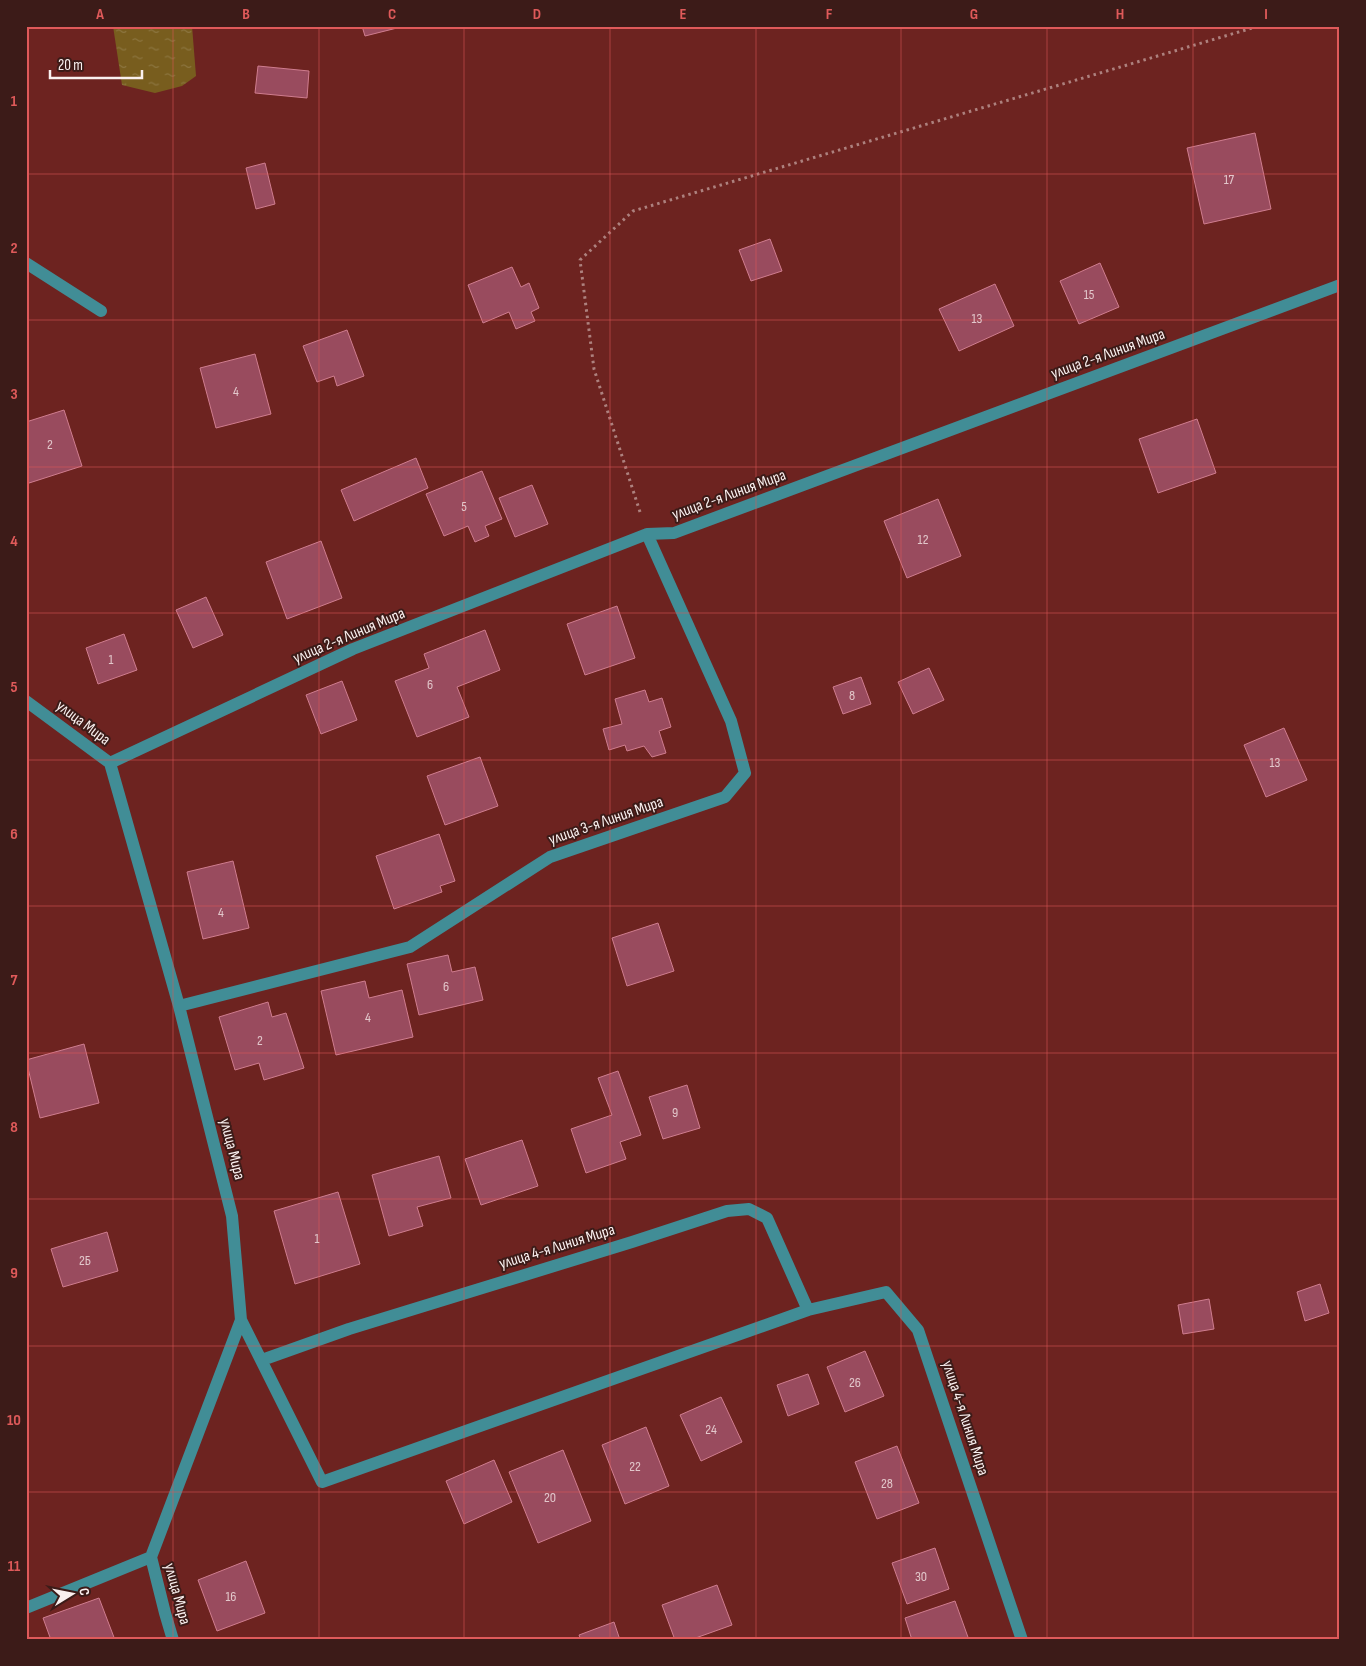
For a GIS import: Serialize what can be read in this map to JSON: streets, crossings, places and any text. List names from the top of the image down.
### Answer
{
  "streets": {
    "street": [
      "улица 2-я Линия Мира",
      "улица Мира",
      "улица 3-я Линия Мира",
      "улица 4-я Линия Мира"
    ]
  },
  "crossings": [
    ["улица 2-я Линия Мира", "улица Мира"],
    ["улица 2-я Линия Мира", "улица 3-я Линия Мира"],
    ["улица Мира", "улица 3-я Линия Мира"]
  ],
  "house_numbers": [
    "17",
    "15",
    "13",
    "4",
    "2",
    "5",
    "12",
    "1",
    "6",
    "8",
    "13",
    "4",
    "6",
    "4",
    "2",
    "9",
    "1",
    "2Б",
    "26",
    "24",
    "22",
    "28",
    "20",
    "30",
    "16"
  ],
  "scale_bar": "20 m",
  "north": "right",
  "grid": {
    "columns": [
      "A",
      "B",
      "C",
      "D",
      "E",
      "F",
      "G",
      "H",
      "I"
    ],
    "rows": [
      "1",
      "2",
      "3",
      "4",
      "5",
      "6",
      "7",
      "8",
      "9",
      "10",
      "11"
    ]
  }
}
